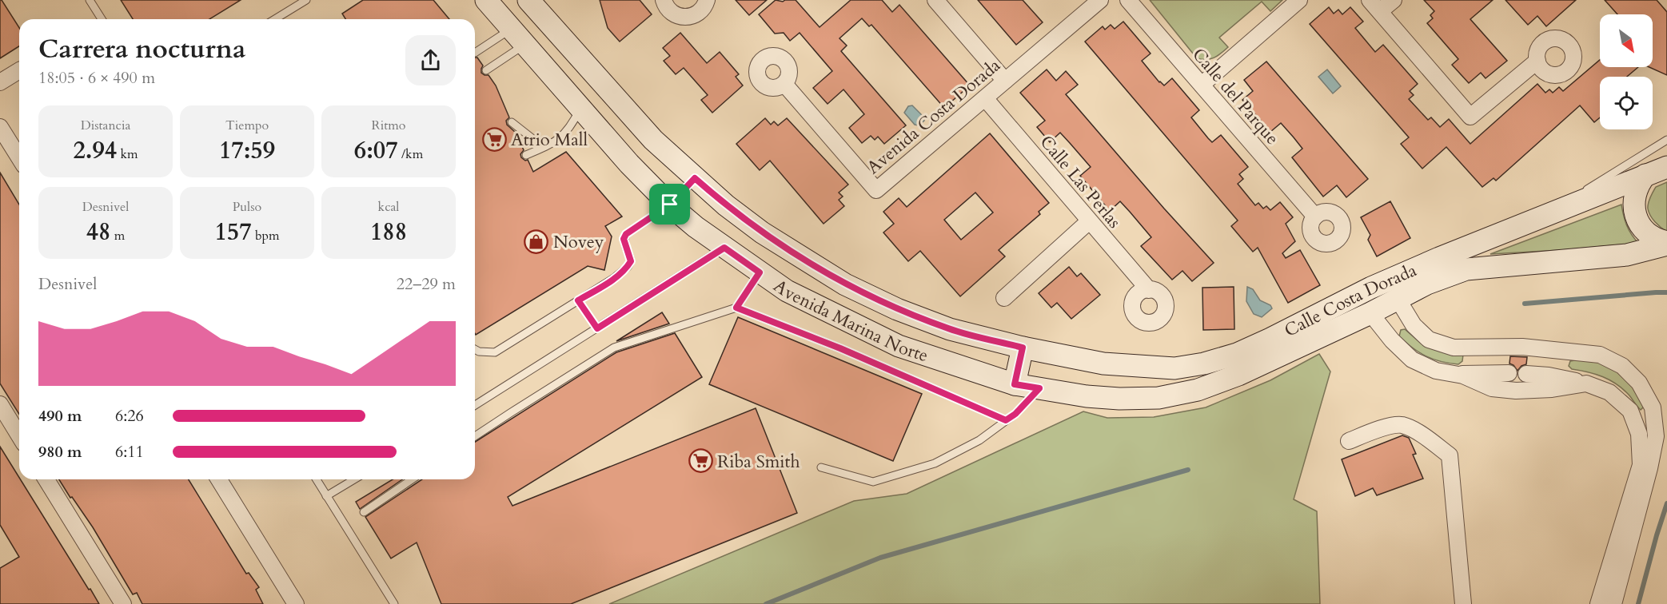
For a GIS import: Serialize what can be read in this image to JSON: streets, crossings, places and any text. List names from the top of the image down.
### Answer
{
  "streets": {
    "main road": ["Calle Costa Dorada", "Avenida Marina Norte"],
    "street": ["Calle del Parque", "Avenida Costa Dorada", "Calle Las Perlas"]
  },
  "crossings": [
    ["Avenida Costa Dorada", "Calle Las Perlas"],
    ["Calle Costa Dorada", "Avenida Marina Norte"]
  ],
  "places": {
    "supermarket": ["Atrio Mall", "Riba Smith"],
    "shop": ["Novey"]
  },
  "north": "bottom right",
  "page": {
    "heading": ["Carrera nocturna", "18:05 · 6 × 490 m"],
    "stats": [
      ["Distancia", "2.94 km"],
      ["Tiempo", "17:59"],
      ["Ritmo", "6:07 /km"],
      ["Desnivel", "48 m"],
      ["Pulso", "157 bpm"],
      ["kcal", "188"]
    ],
    "chart": ["Desnivel", "22–29 m"],
    "list": [
      {
        "name": "490 m",
        "note": "6:26"
      },
      {
        "name": "980 m",
        "note": "6:11"
      }
    ]
  }
}
